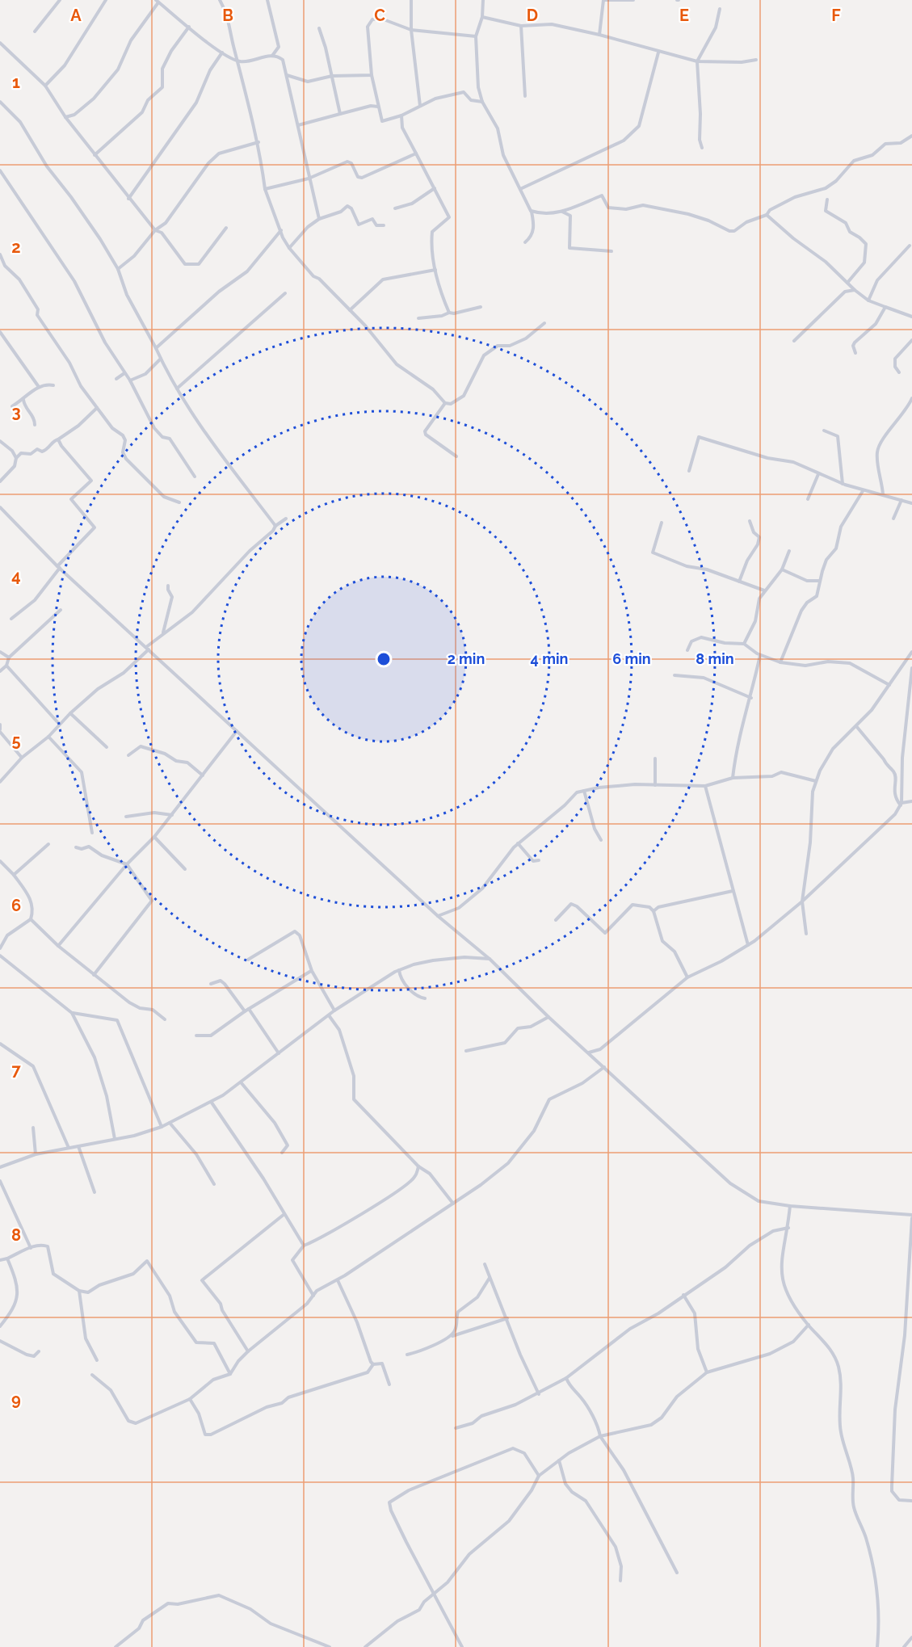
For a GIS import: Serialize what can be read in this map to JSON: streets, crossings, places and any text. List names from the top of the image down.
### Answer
{
  "grid": {
    "columns": [
      "A",
      "B",
      "C",
      "D",
      "E",
      "F"
    ],
    "rows": [
      "1",
      "2",
      "3",
      "4",
      "5",
      "6",
      "7",
      "8",
      "9"
    ]
  },
  "rings": [
    "2 min",
    "4 min",
    "6 min",
    "8 min"
  ]
}
